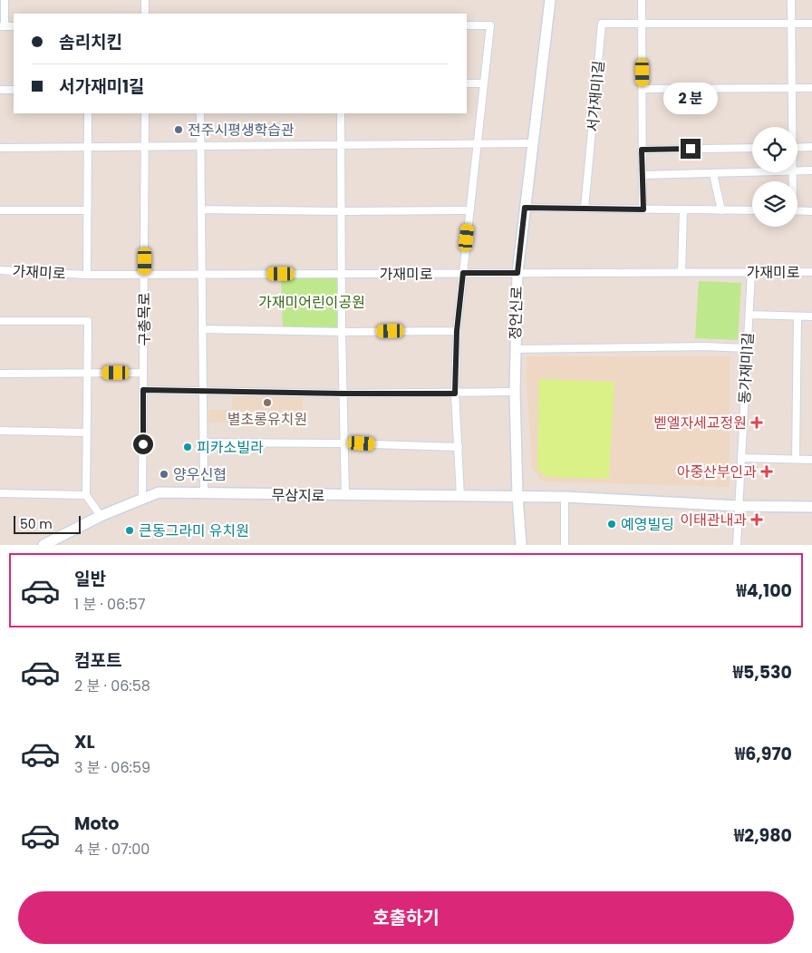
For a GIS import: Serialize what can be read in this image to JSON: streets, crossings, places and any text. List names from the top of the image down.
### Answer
{
  "streets": {
    "street": [
      "서가재미1길",
      "가재미로",
      "정언신로",
      "구총목로",
      "동가재미1길",
      "무삼지로"
    ]
  },
  "crossings": [
    ["가재미로", "정언신로"],
    ["가재미로", "구총목로"],
    ["가재미로", "동가재미1길"],
    ["정언신로", "무삼지로"],
    ["구총목로", "무삼지로"],
    ["동가재미1길", "무삼지로"]
  ],
  "parks": ["가재미어린이공원"],
  "places": {
    "other": [
      "전주시평생학습관",
      "별초롱유치원",
      "피카소빌라",
      "양우신협",
      "예영빌딩",
      "큰동그라미 유치원"
    ],
    "health": ["벧엘자세교정원", "아중산부인과", "이태관내과"]
  },
  "scale_bar": "50 m",
  "page": {
    "banner": ["솜리치킨", "서가재미1길"],
    "bubble": "2 분",
    "scale": "50 m",
    "list": [
      {
        "name": "일반",
        "note": "1 분 · 06:57",
        "value": "₩4,100"
      },
      {
        "name": "컴포트",
        "note": "2 분 · 06:58",
        "value": "₩5,530"
      },
      {
        "name": "XL",
        "note": "3 분 · 06:59",
        "value": "₩6,970"
      },
      {
        "name": "Moto",
        "note": "4 분 · 07:00",
        "value": "₩2,980"
      }
    ],
    "buttons": "호출하기"
  }
}
